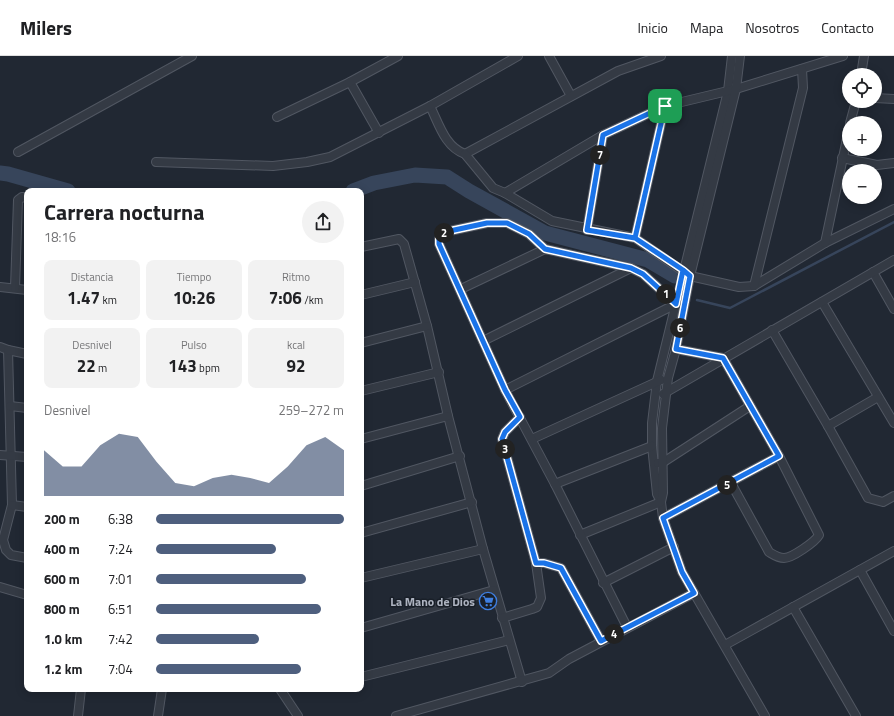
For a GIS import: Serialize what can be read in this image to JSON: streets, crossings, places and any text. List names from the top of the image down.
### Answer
{
  "places": {
    "supermarket": ["La Mano de Dios"]
  },
  "page": {
    "header": "Milers",
    "nav": [
      "Inicio",
      "Mapa",
      "Nosotros",
      "Contacto"
    ],
    "map_buttons": ["+", "−"],
    "pins": [
      "7",
      "2",
      "1",
      "6",
      "3",
      "5",
      "4"
    ],
    "heading": ["Carrera nocturna", "18:16"],
    "stats": [
      ["Distancia", "1.47 km"],
      ["Tiempo", "10:26"],
      ["Ritmo", "7:06 /km"],
      ["Desnivel", "22 m"],
      ["Pulso", "143 bpm"],
      ["kcal", "92"]
    ],
    "chart": ["Desnivel", "259–272 m"],
    "list": [
      {
        "name": "200 m",
        "note": "6:38"
      },
      {
        "name": "400 m",
        "note": "7:24"
      },
      {
        "name": "600 m",
        "note": "7:01"
      },
      {
        "name": "800 m",
        "note": "6:51"
      },
      {
        "name": "1.0 km",
        "note": "7:42"
      },
      {
        "name": "1.2 km",
        "note": "7:04"
      }
    ]
  }
}
